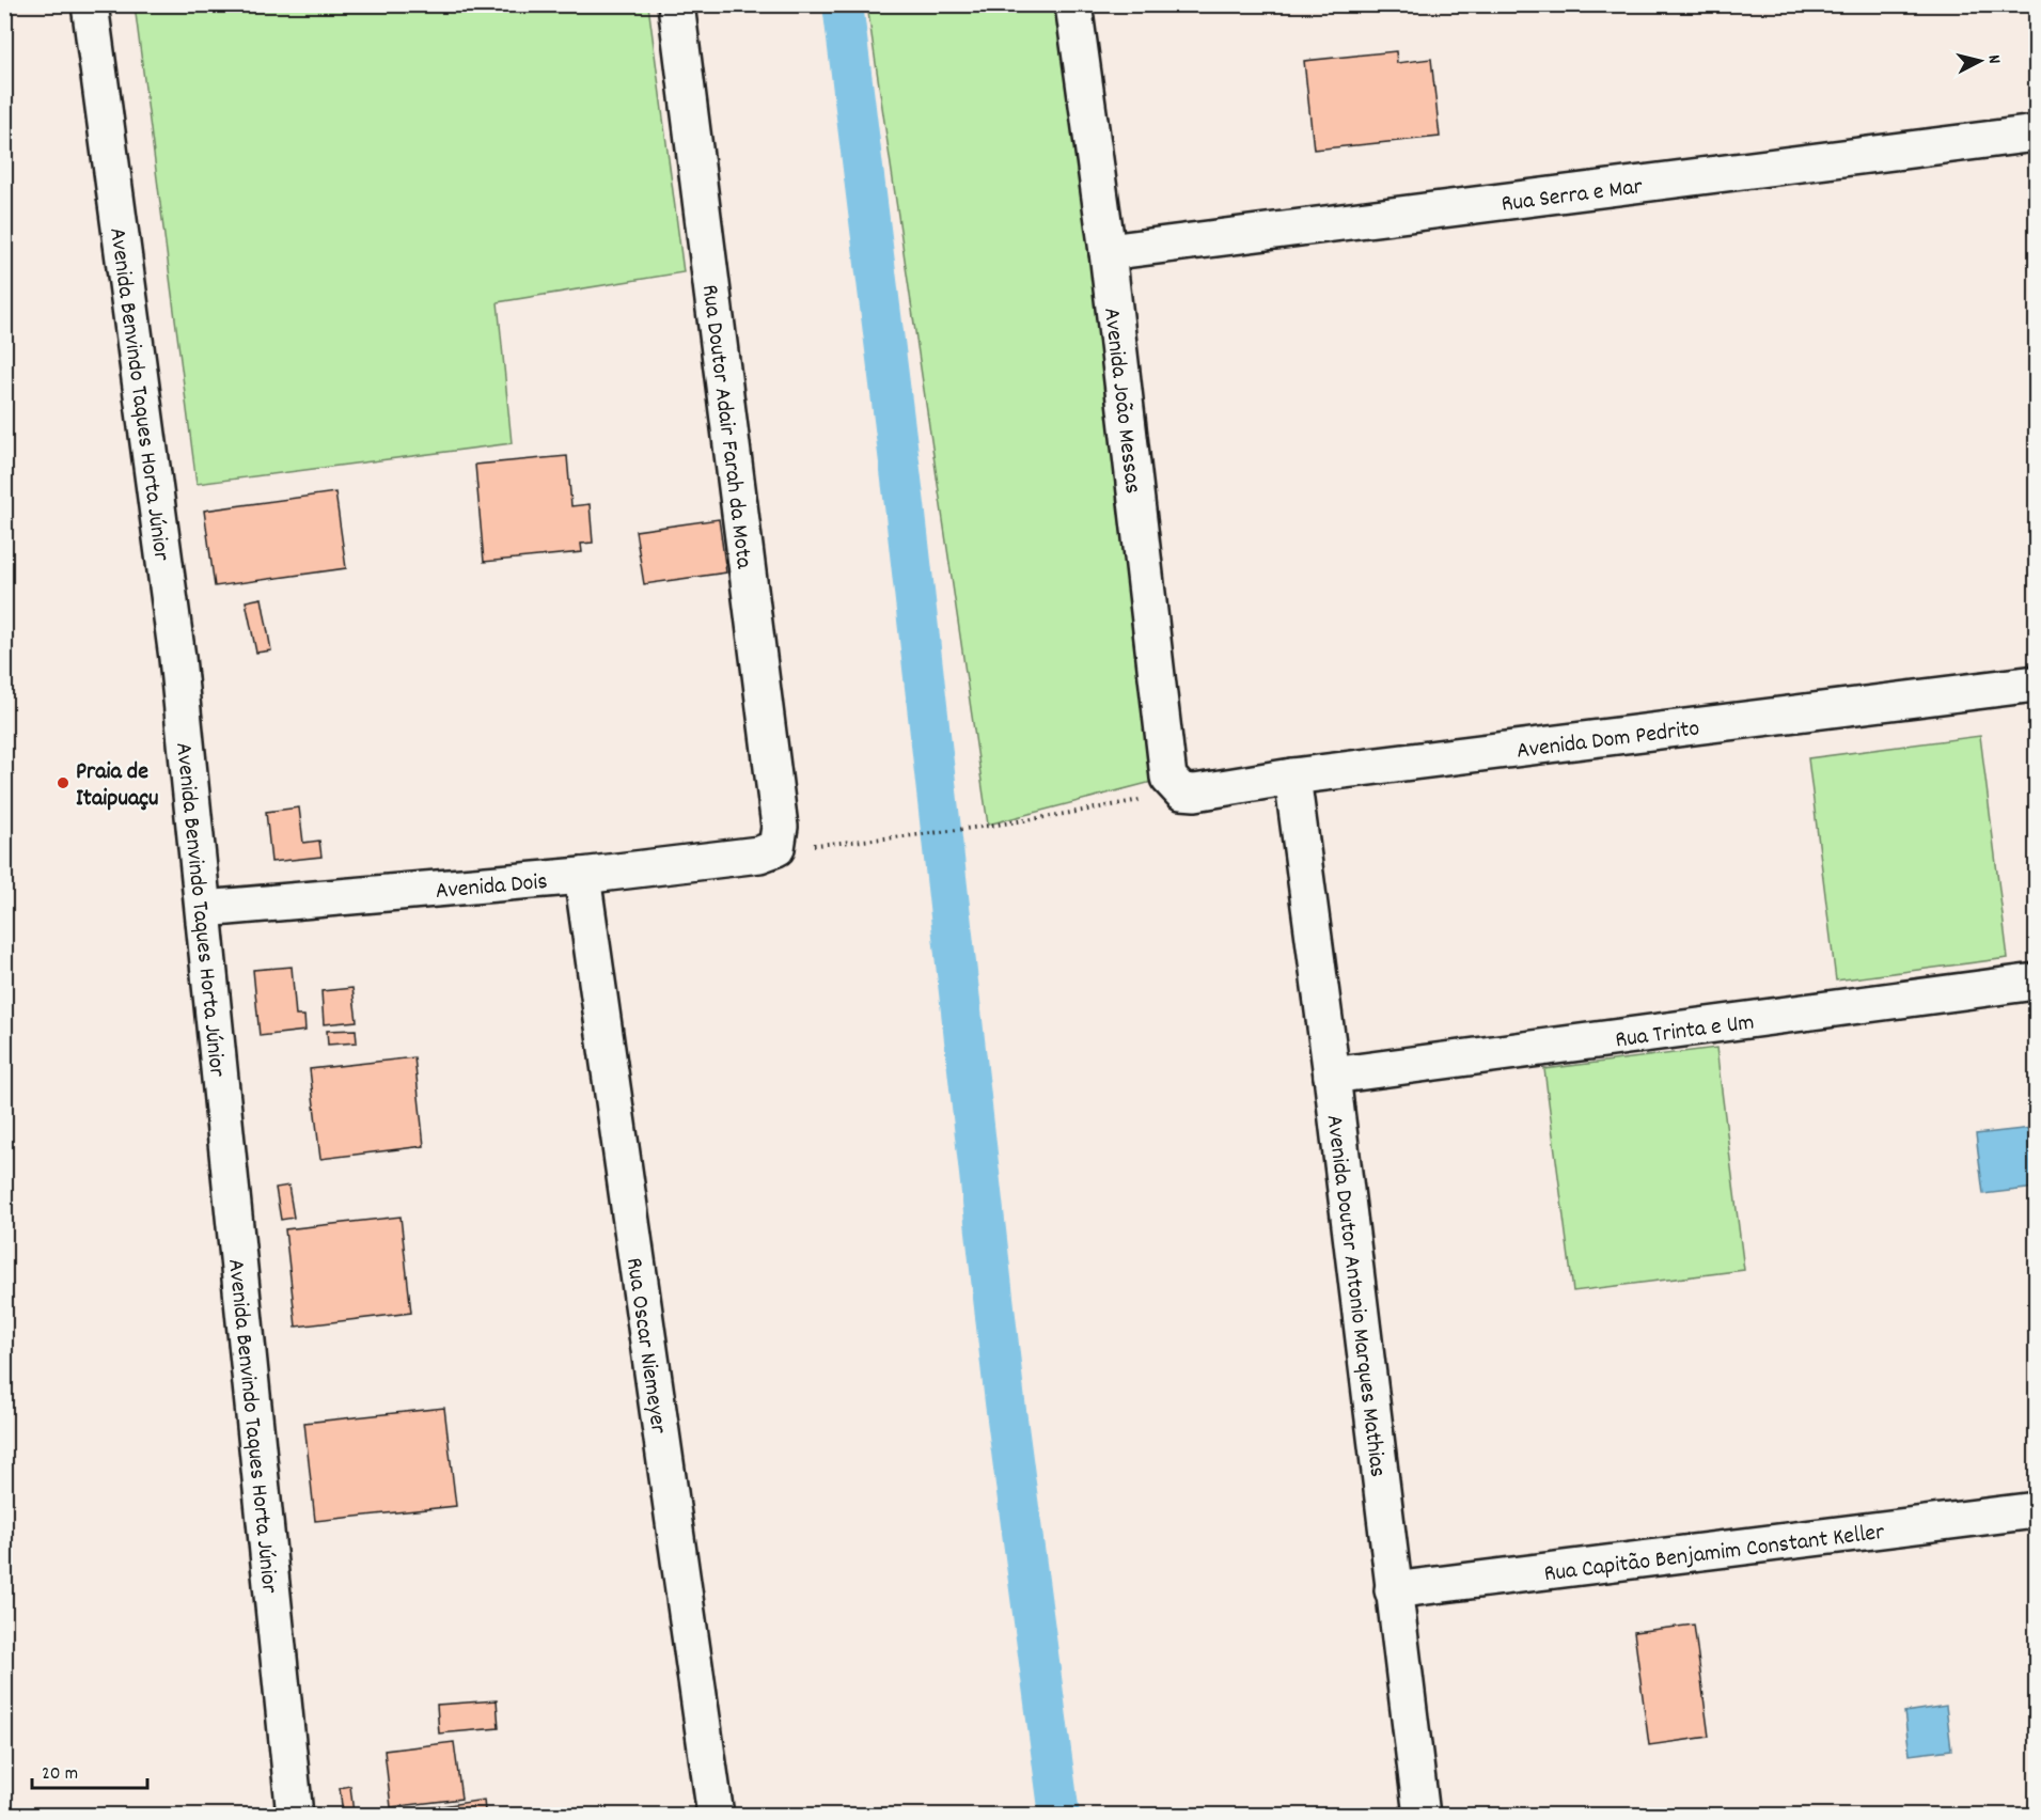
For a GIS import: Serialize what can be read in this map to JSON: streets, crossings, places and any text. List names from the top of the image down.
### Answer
{
  "streets": {
    "street": [
      "Rua Serra e Mar",
      "Avenida Benvindo Taques Horta Júnior",
      "Avenida João Messas",
      "Rua Doutor Adair Farah da Mota",
      "Avenida Dom Pedrito",
      "Avenida Dois",
      "Rua Trinta e Um",
      "Avenida Doutor Antonio Marques Mathias",
      "Rua Oscar Niemeyer",
      "Rua Capitão Benjamim Constant Keller"
    ]
  },
  "crossings": [
    ["Rua Serra e Mar", "Avenida João Messas"],
    ["Avenida Benvindo Taques Horta Júnior", "Avenida Dois"],
    ["Avenida João Messas", "Avenida Dom Pedrito"],
    ["Rua Doutor Adair Farah da Mota", "Avenida Dois"],
    ["Avenida Dom Pedrito", "Avenida Doutor Antonio Marques Mathias"],
    ["Avenida Dois", "Rua Oscar Niemeyer"],
    ["Rua Trinta e Um", "Avenida Doutor Antonio Marques Mathias"],
    ["Avenida Doutor Antonio Marques Mathias", "Rua Capitão Benjamim Constant Keller"]
  ],
  "places": ["Praia de Itaipuaçu"],
  "scale_bar": "20 m",
  "north": "right"
}
